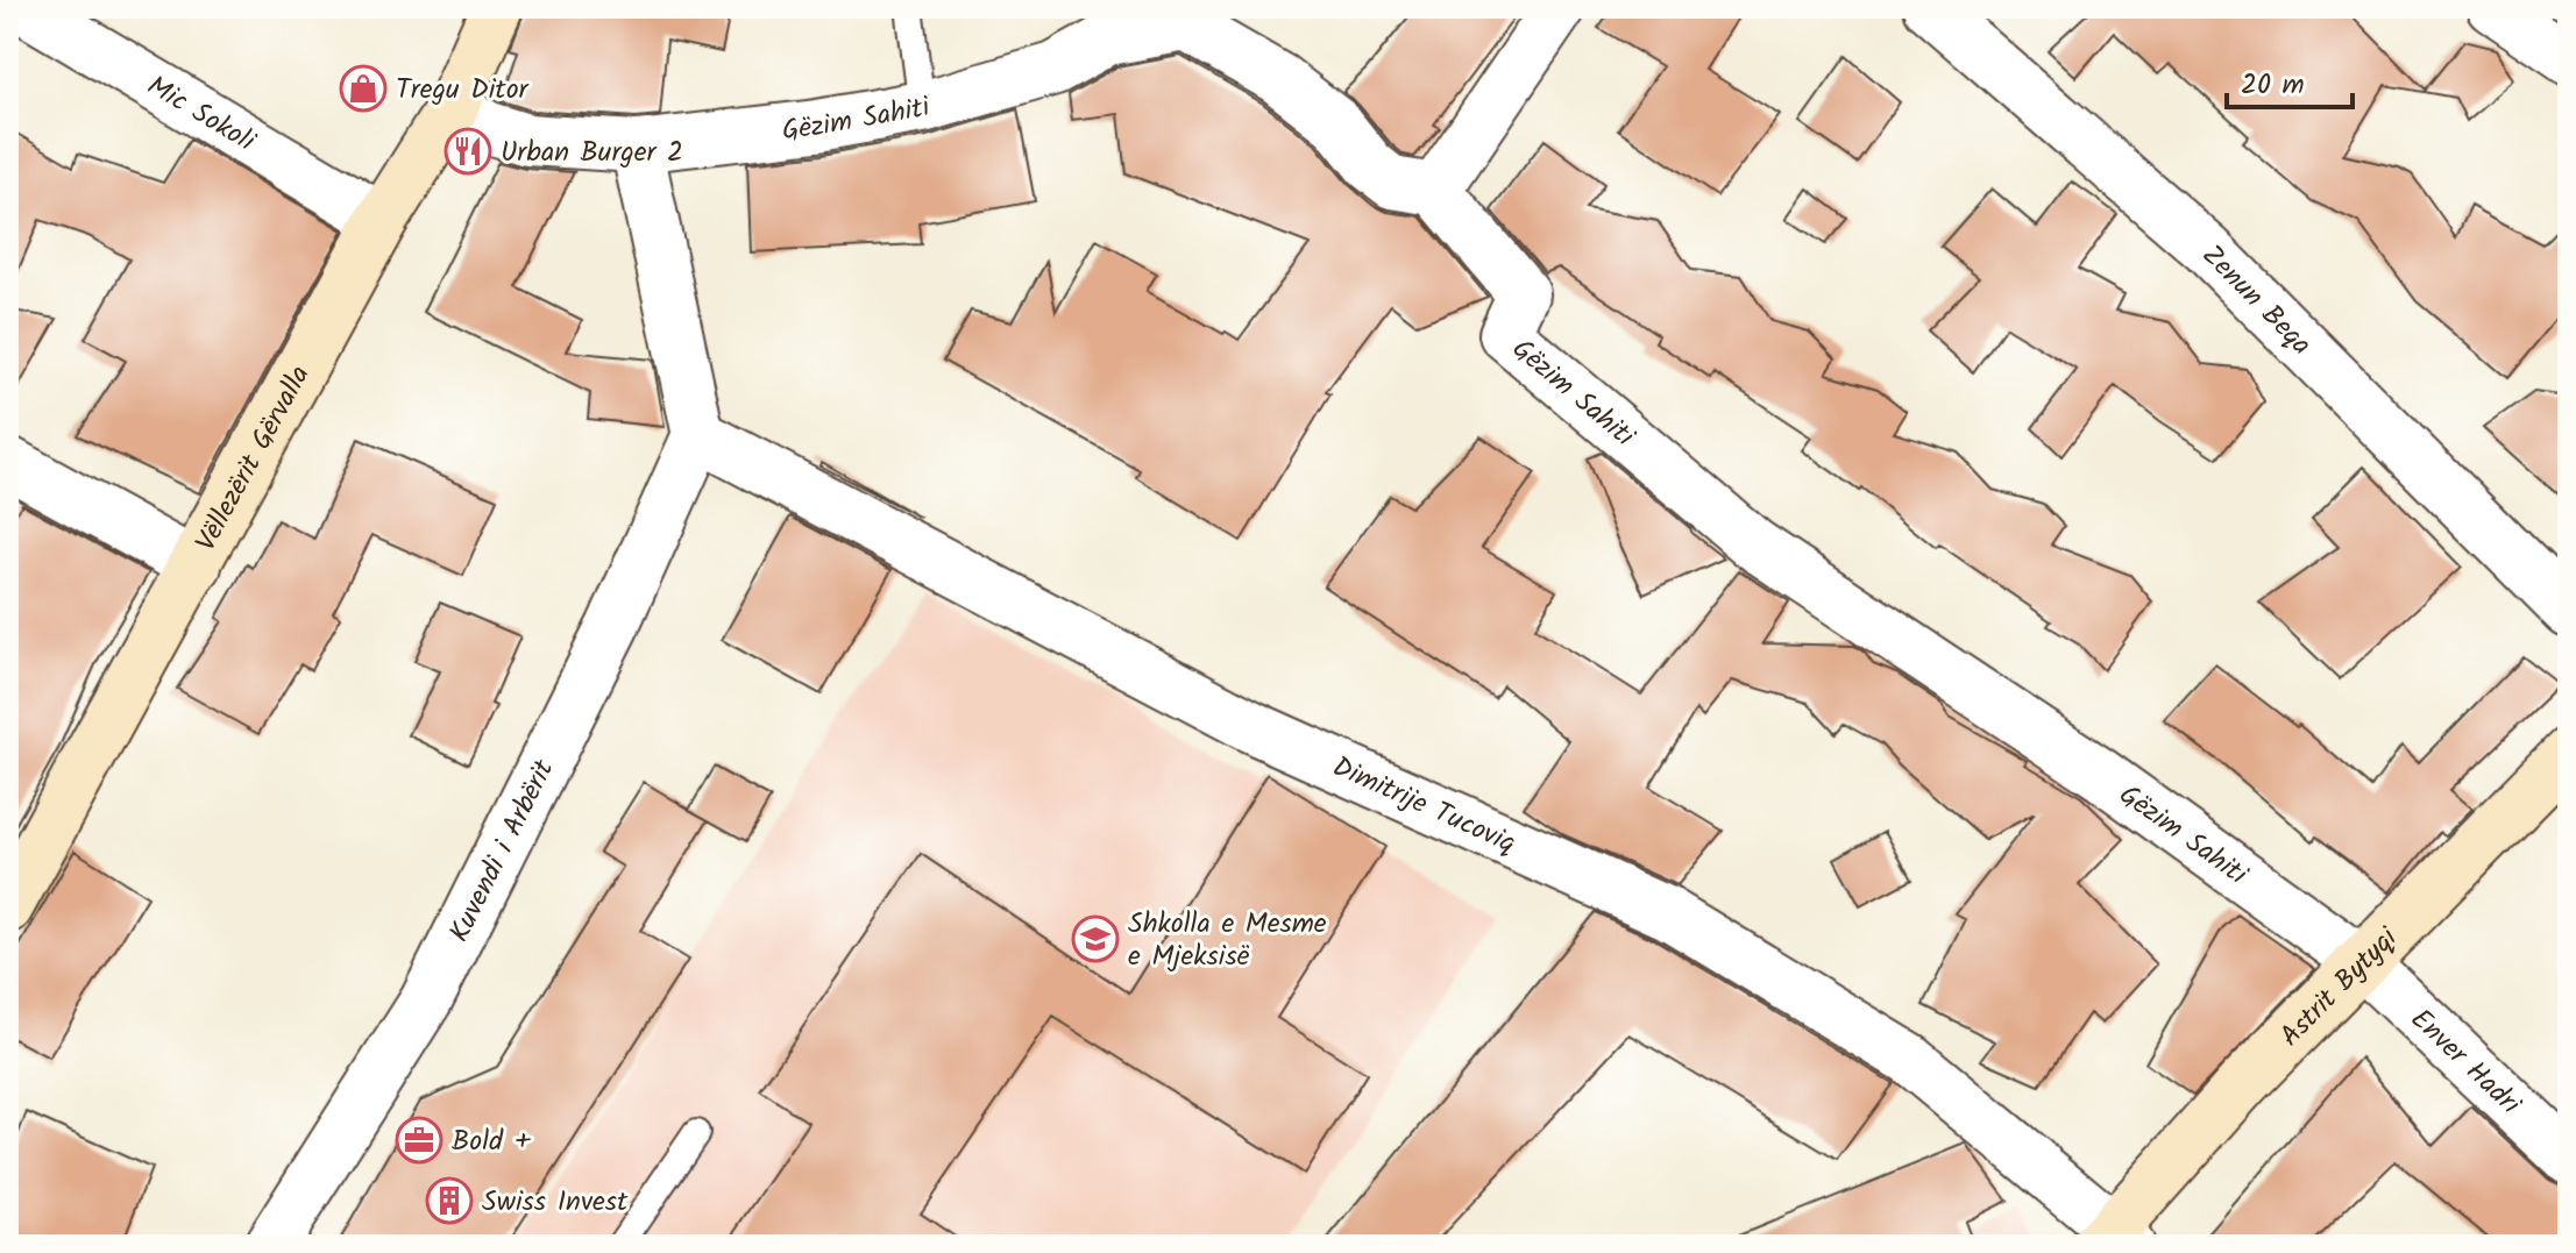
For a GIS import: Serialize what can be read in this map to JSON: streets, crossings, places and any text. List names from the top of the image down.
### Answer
{
  "streets": {
    "street": [
      "Mic Sokoli",
      "Gëzim Sahiti",
      "Zenun Beqa",
      "Vëllezërit Gërvalla",
      "Dimitrije Tucoviq",
      "Kuvendi i Arbërit",
      "Astrit Bytyqi",
      "Enver Hadri"
    ]
  },
  "crossings": [
    ["Mic Sokoli", "Vëllezërit Gërvalla"],
    ["Gëzim Sahiti", "Vëllezërit Gërvalla"],
    ["Gëzim Sahiti", "Astrit Bytyqi"],
    ["Gëzim Sahiti", "Enver Hadri"],
    ["Dimitrije Tucoviq", "Kuvendi i Arbërit"],
    ["Dimitrije Tucoviq", "Astrit Bytyqi"],
    ["Astrit Bytyqi", "Enver Hadri"]
  ],
  "places": {
    "shop": ["Tregu Ditor"],
    "restaurant": ["Urban Burger 2"],
    "school or university": ["Shkolla e Mesme e Mjeksisë"],
    "office": ["Bold +"],
    "building": ["Swiss Invest"]
  },
  "scale_bar": "20 m"
}
